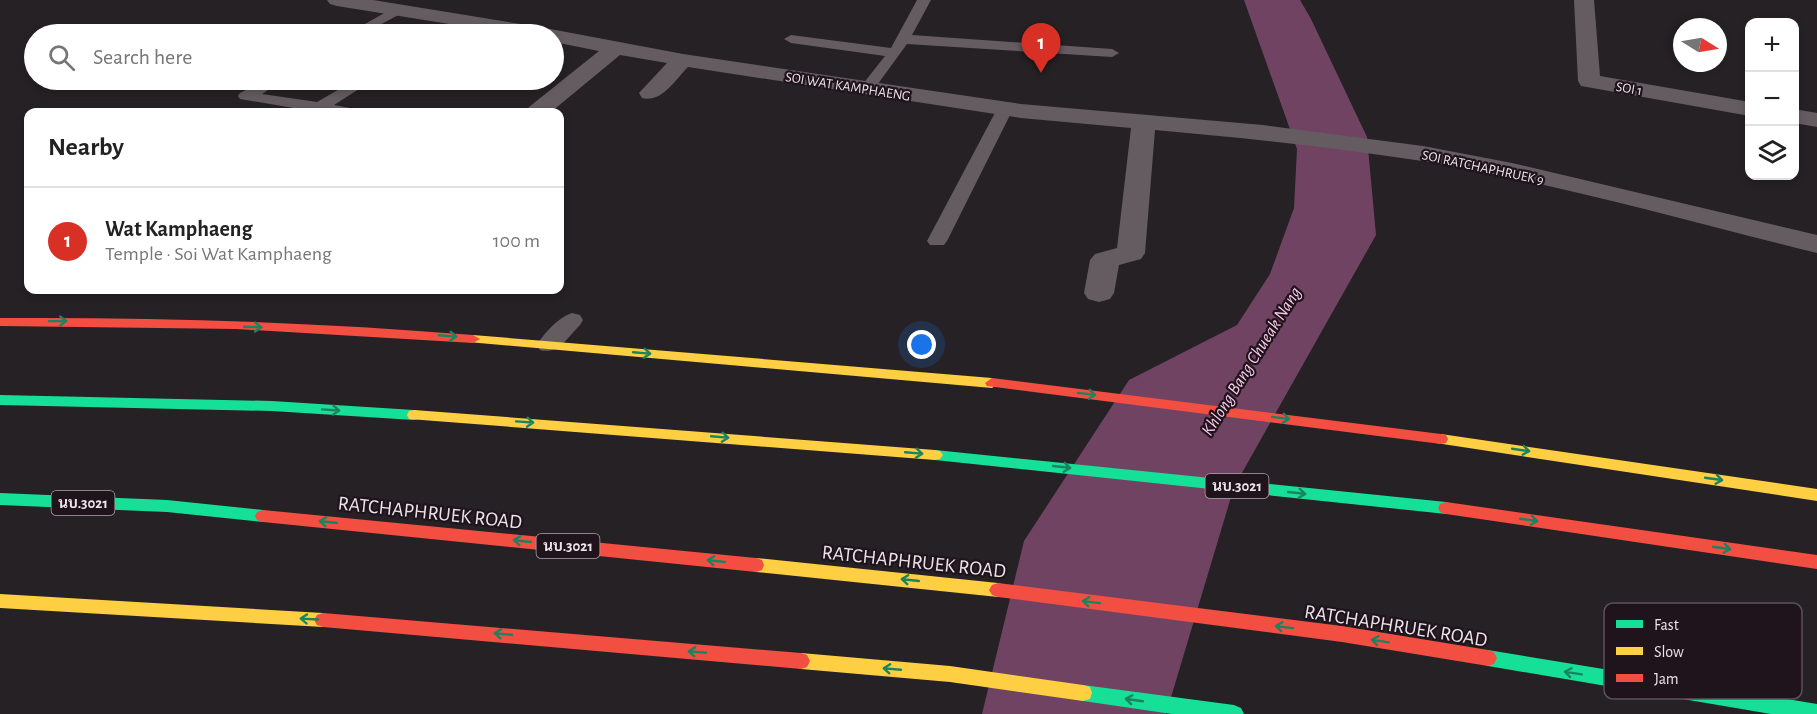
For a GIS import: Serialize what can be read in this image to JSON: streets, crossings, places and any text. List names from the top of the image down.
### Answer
{
  "streets": {
    "main road": ["นบ.3021", "RATCHAPHRUEK ROAD"],
    "street": ["SOI WAT KAMPHAENG", "SOI 1", "SOI RATCHAPHRUEK 9"]
  },
  "crossings": [
    ["SOI WAT KAMPHAENG", "SOI RATCHAPHRUEK 9"]
  ],
  "water": ["Khlong Bang Chueak Nang"],
  "legend": ["Fast", "Slow", "Jam"],
  "north": "right",
  "page": {
    "map_buttons": ["+", "−"],
    "pins": "1",
    "search": "Search here",
    "heading": "Nearby",
    "list": [
      {
        "mark": "1",
        "name": "Wat Kamphaeng",
        "note": "Temple · Soi Wat Kamphaeng",
        "value": "100 m"
      }
    ]
  }
}
